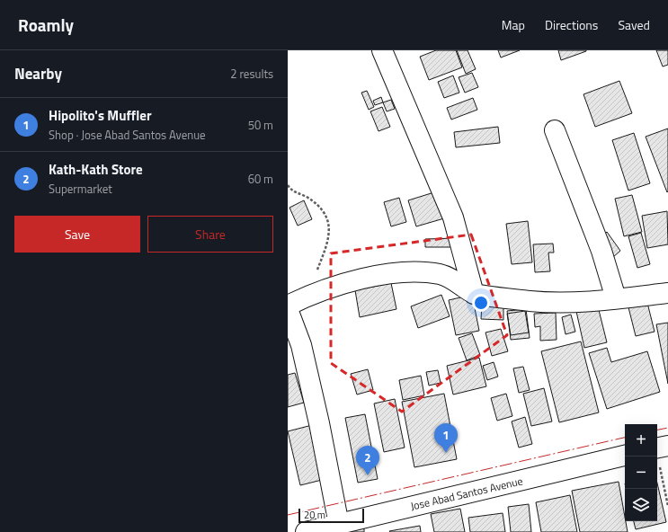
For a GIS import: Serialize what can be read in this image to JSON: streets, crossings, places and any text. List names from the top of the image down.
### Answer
{
  "streets": {
    "main road": ["Jose Abad Santos Avenue"]
  },
  "scale_bar": "20 m",
  "page": {
    "header": "Roamly",
    "nav": ["Map", "Directions", "Saved"],
    "heading": ["Nearby", "2 results"],
    "list": [
      {
        "mark": "1",
        "name": "Hipolito's Muffler",
        "note": "Shop · Jose Abad Santos Avenue",
        "value": "50 m"
      },
      {
        "mark": "2",
        "name": "Kath-Kath Store",
        "note": "Supermarket",
        "value": "60 m"
      }
    ],
    "buttons": ["Save", "Share"],
    "pins": ["1", "2"],
    "map_buttons": ["+", "−"],
    "scale": "20 m"
  }
}
